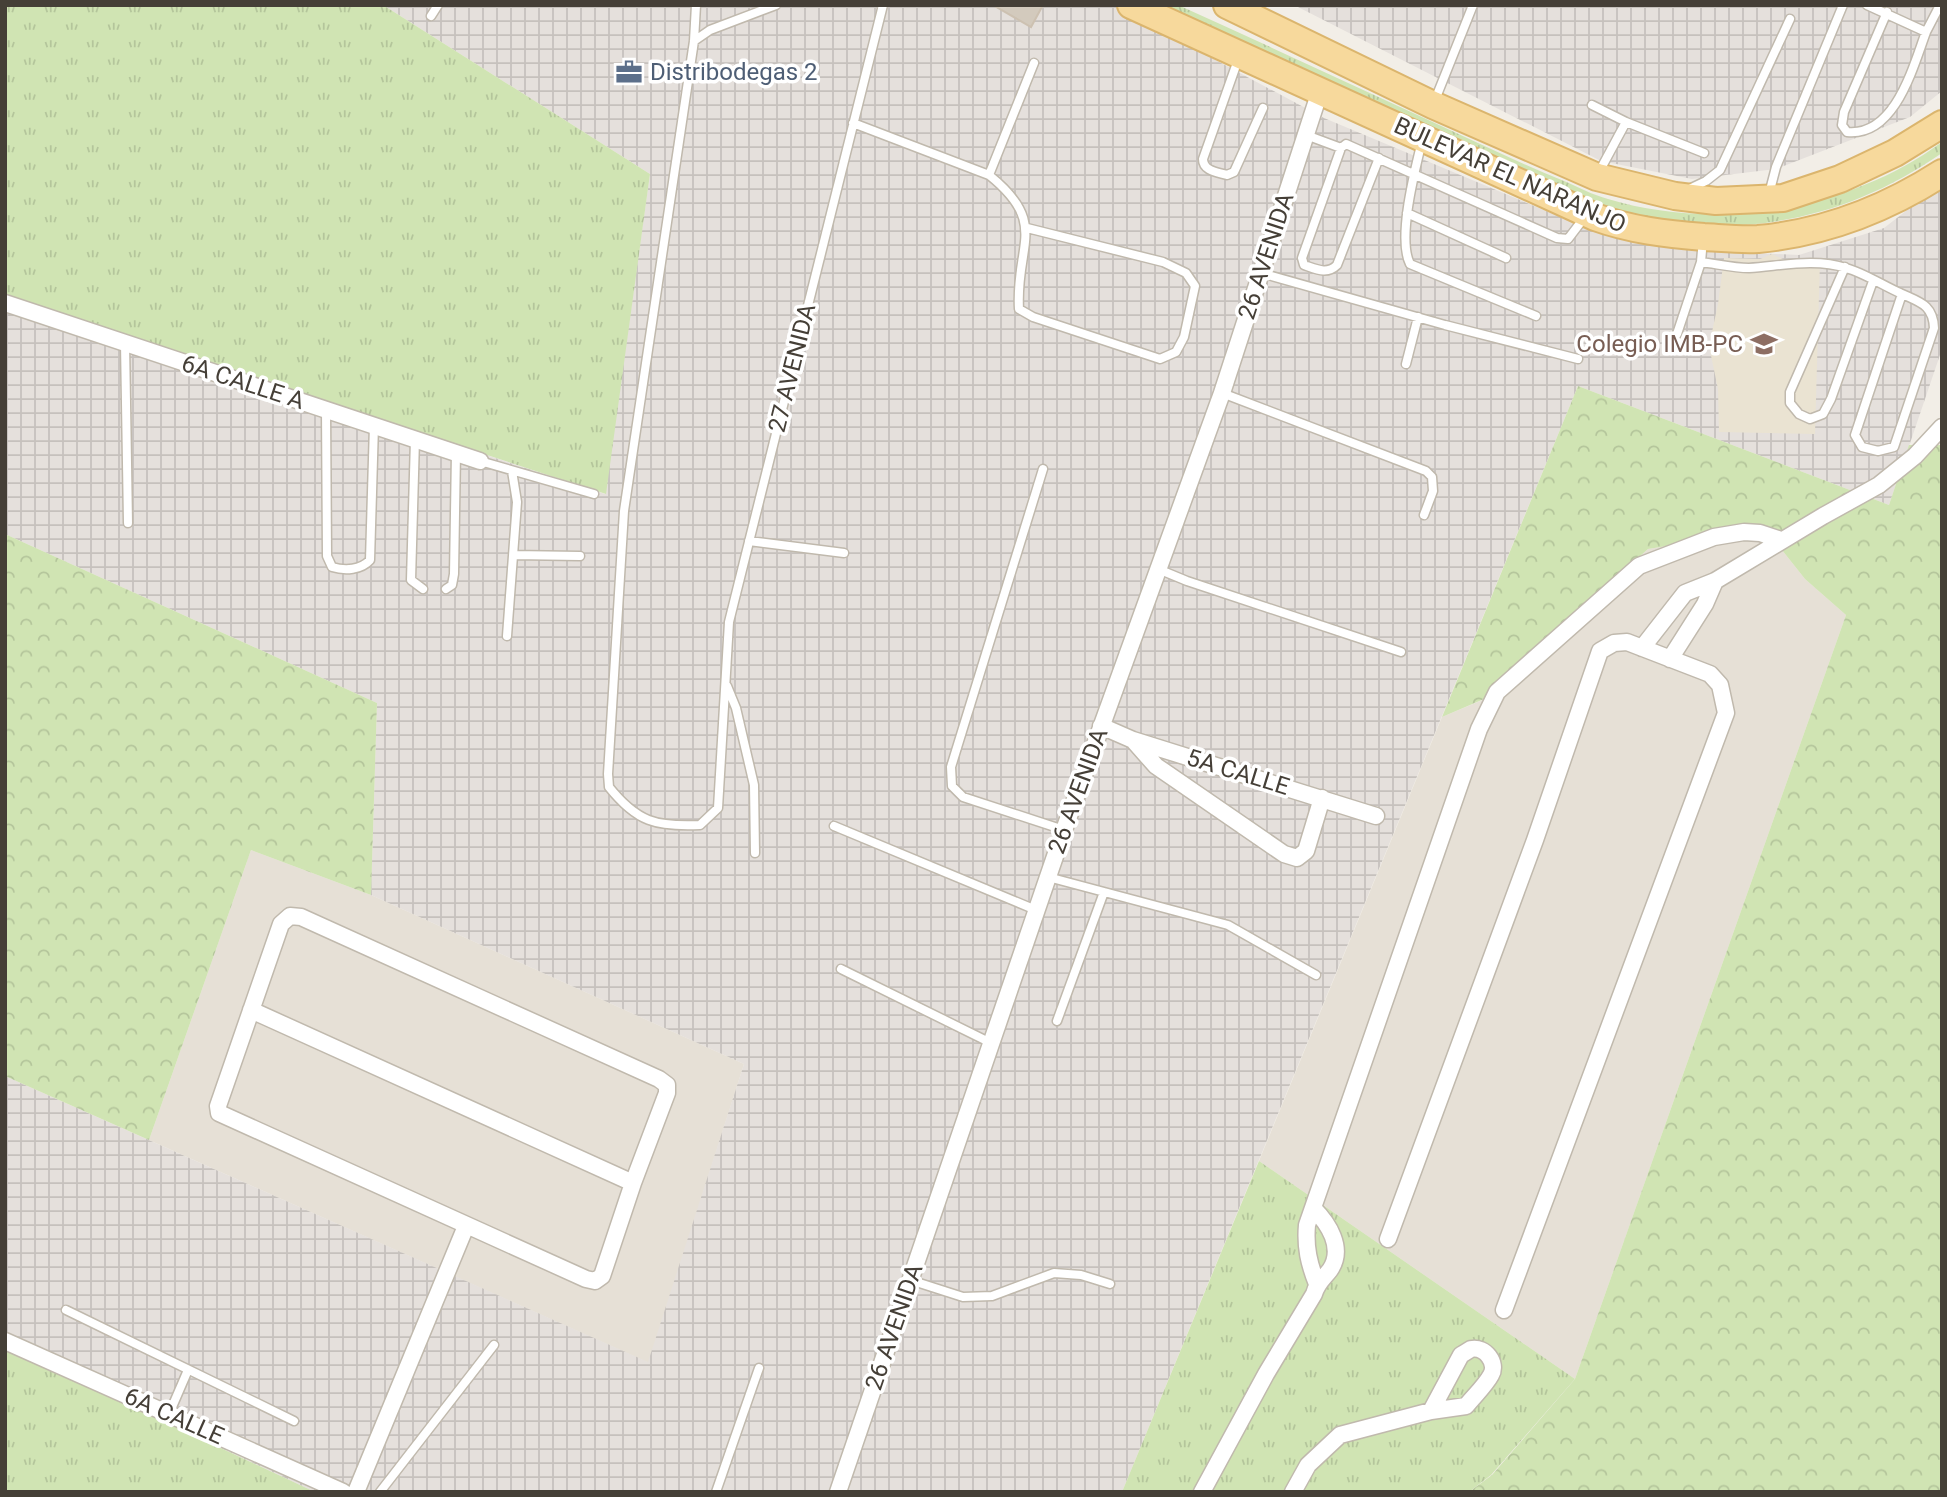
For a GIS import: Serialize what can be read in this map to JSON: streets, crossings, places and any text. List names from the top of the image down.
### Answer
{
  "streets": {
    "main road": ["BULEVAR EL NARANJO"],
    "street": [
      "26 AVENIDA",
      "6A CALLE A",
      "5A CALLE",
      "6A CALLE"
    ],
    "lane": ["27 AVENIDA"]
  },
  "crossings": [
    ["BULEVAR EL NARANJO", "26 AVENIDA"],
    ["26 AVENIDA", "5A CALLE"]
  ],
  "places": {
    "office": ["Distribodegas 2"],
    "school or university": ["Colegio IMB-PC"]
  }
}
